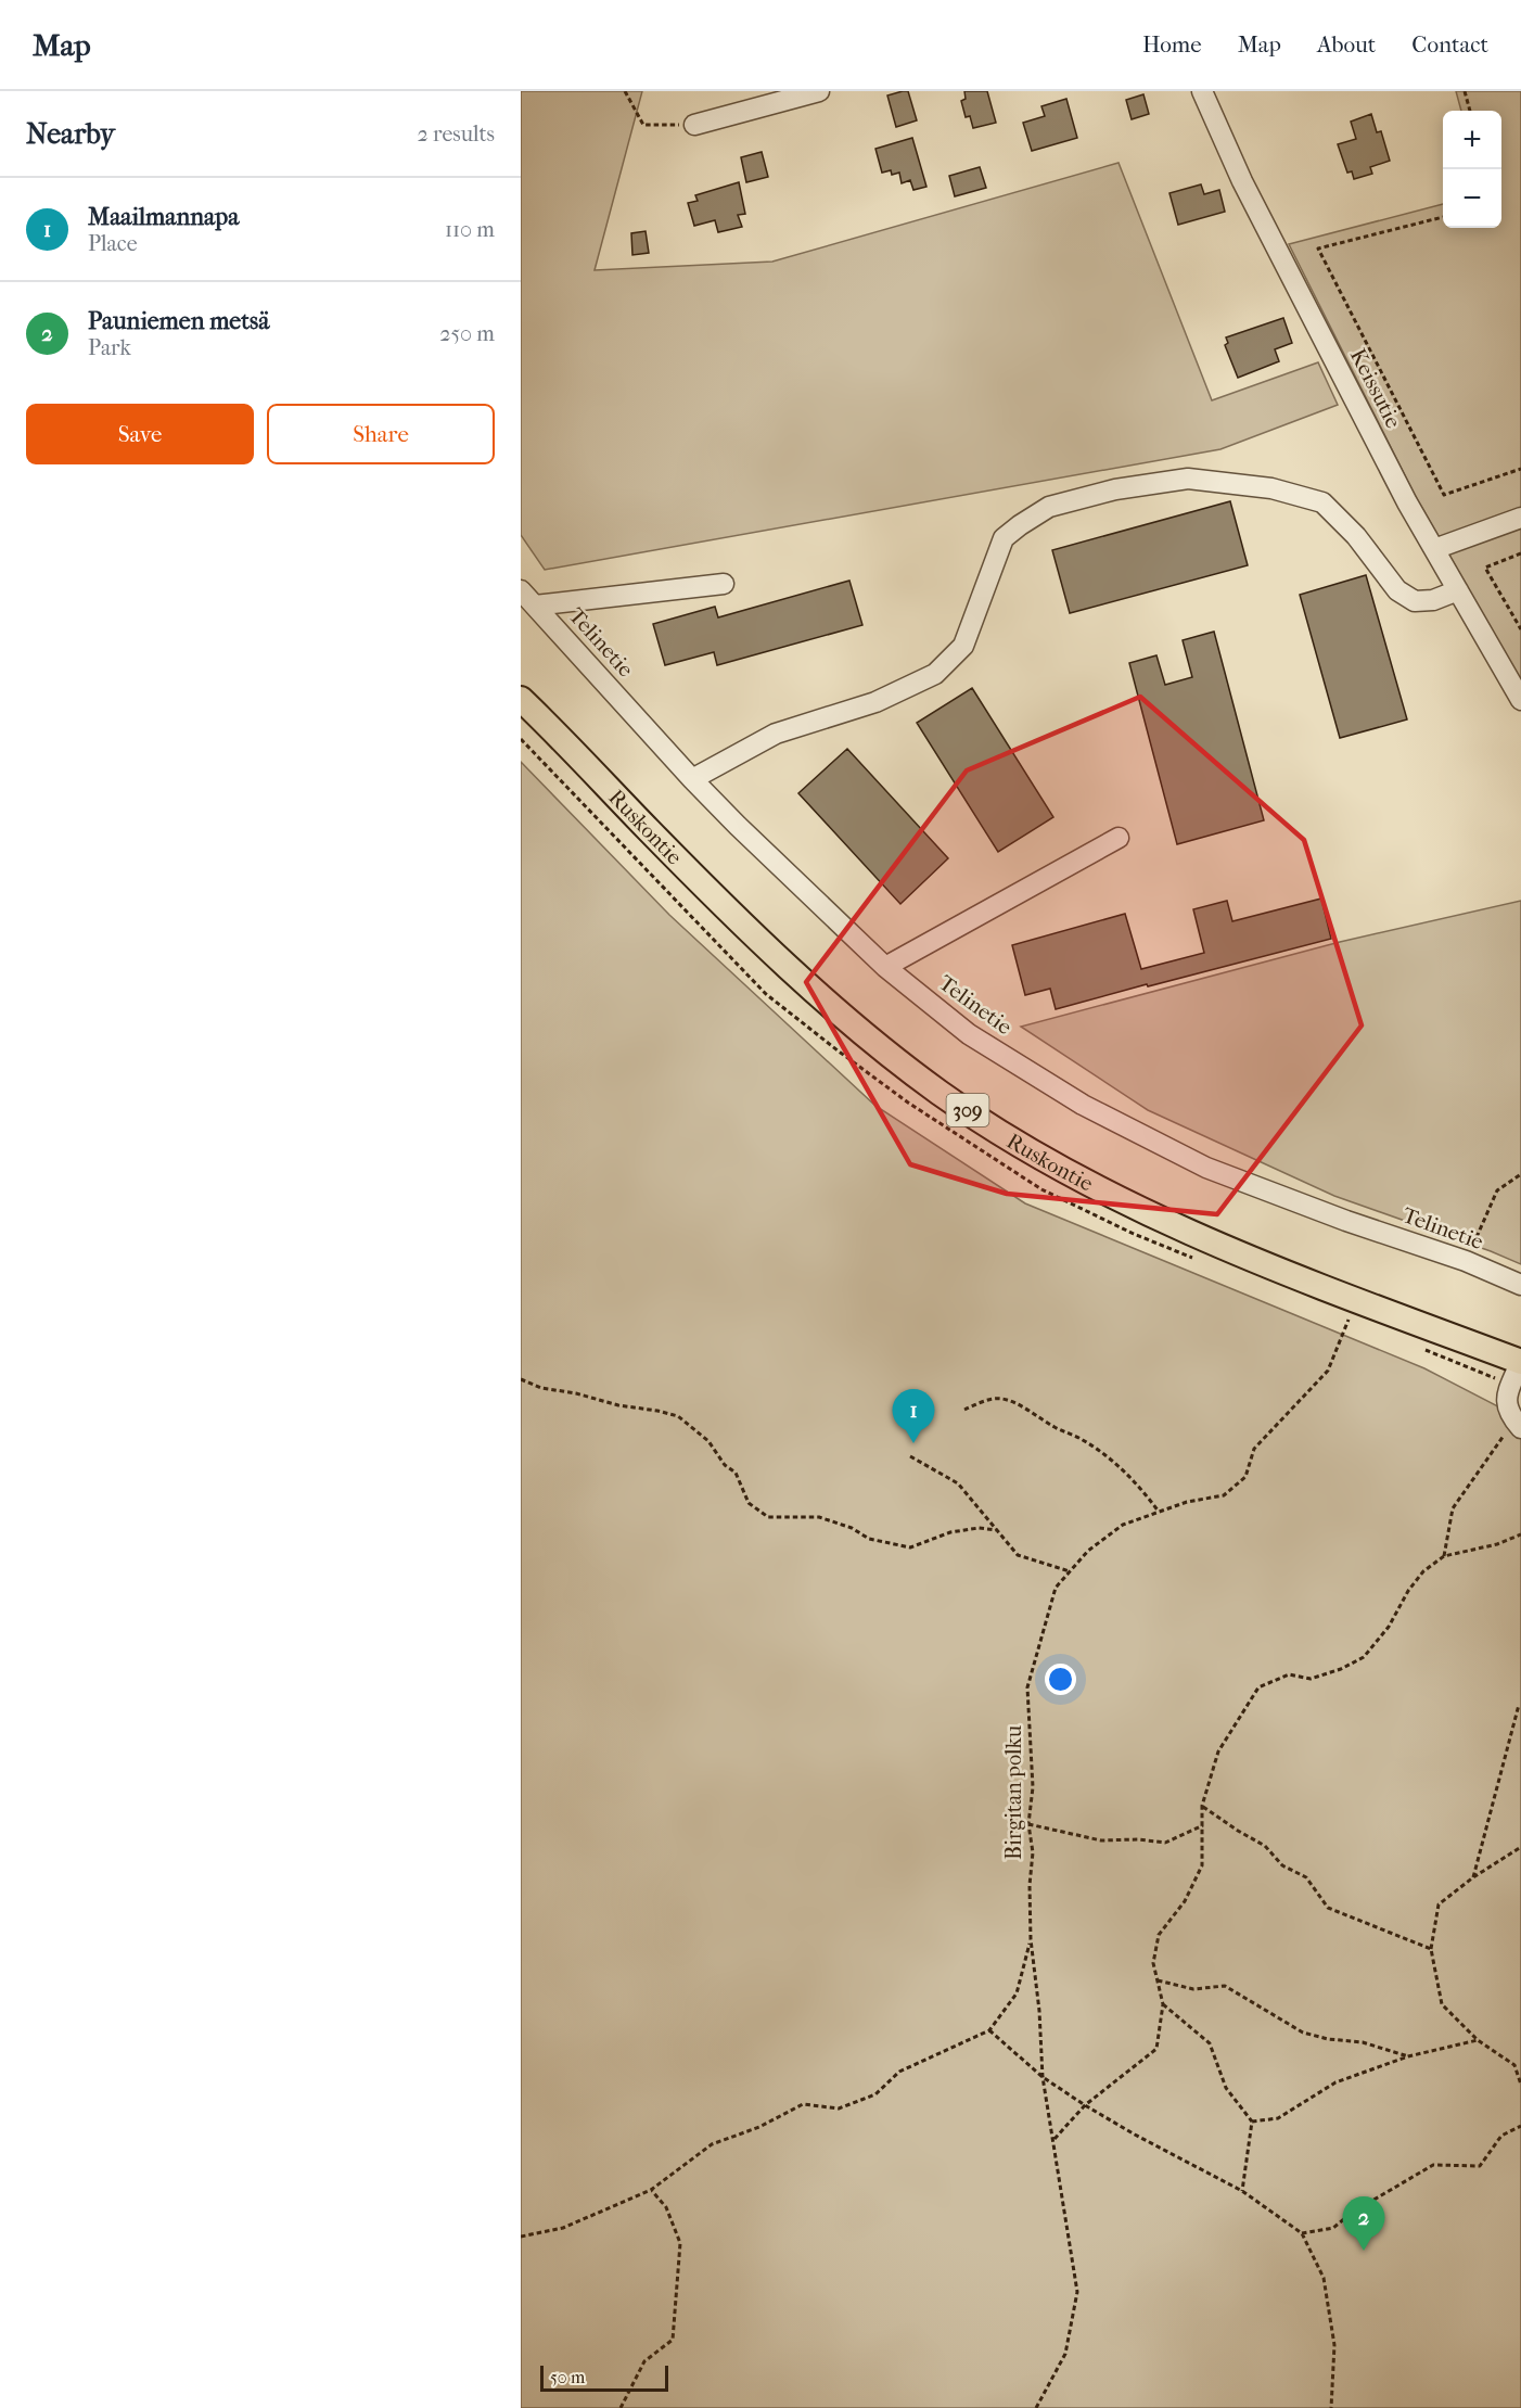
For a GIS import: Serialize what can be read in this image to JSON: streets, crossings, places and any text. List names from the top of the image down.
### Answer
{
  "streets": {
    "main road": ["Ruskontie", "309"],
    "street": ["Keissutie", "Telinetie"],
    "path": ["Birgitan polku"]
  },
  "scale_bar": "50 m",
  "page": {
    "header": "Map",
    "nav": [
      "Home",
      "Map",
      "About",
      "Contact"
    ],
    "heading": ["Nearby", "2 results"],
    "map_buttons": ["+", "−"],
    "list": [
      {
        "mark": "1",
        "name": "Maailmannapa",
        "note": "Place",
        "value": "110 m"
      },
      {
        "mark": "2",
        "name": "Pauniemen metsä",
        "note": "Park",
        "value": "250 m"
      }
    ],
    "buttons": ["Save", "Share"],
    "pins": ["1", "2"],
    "scale": "50 m"
  }
}
